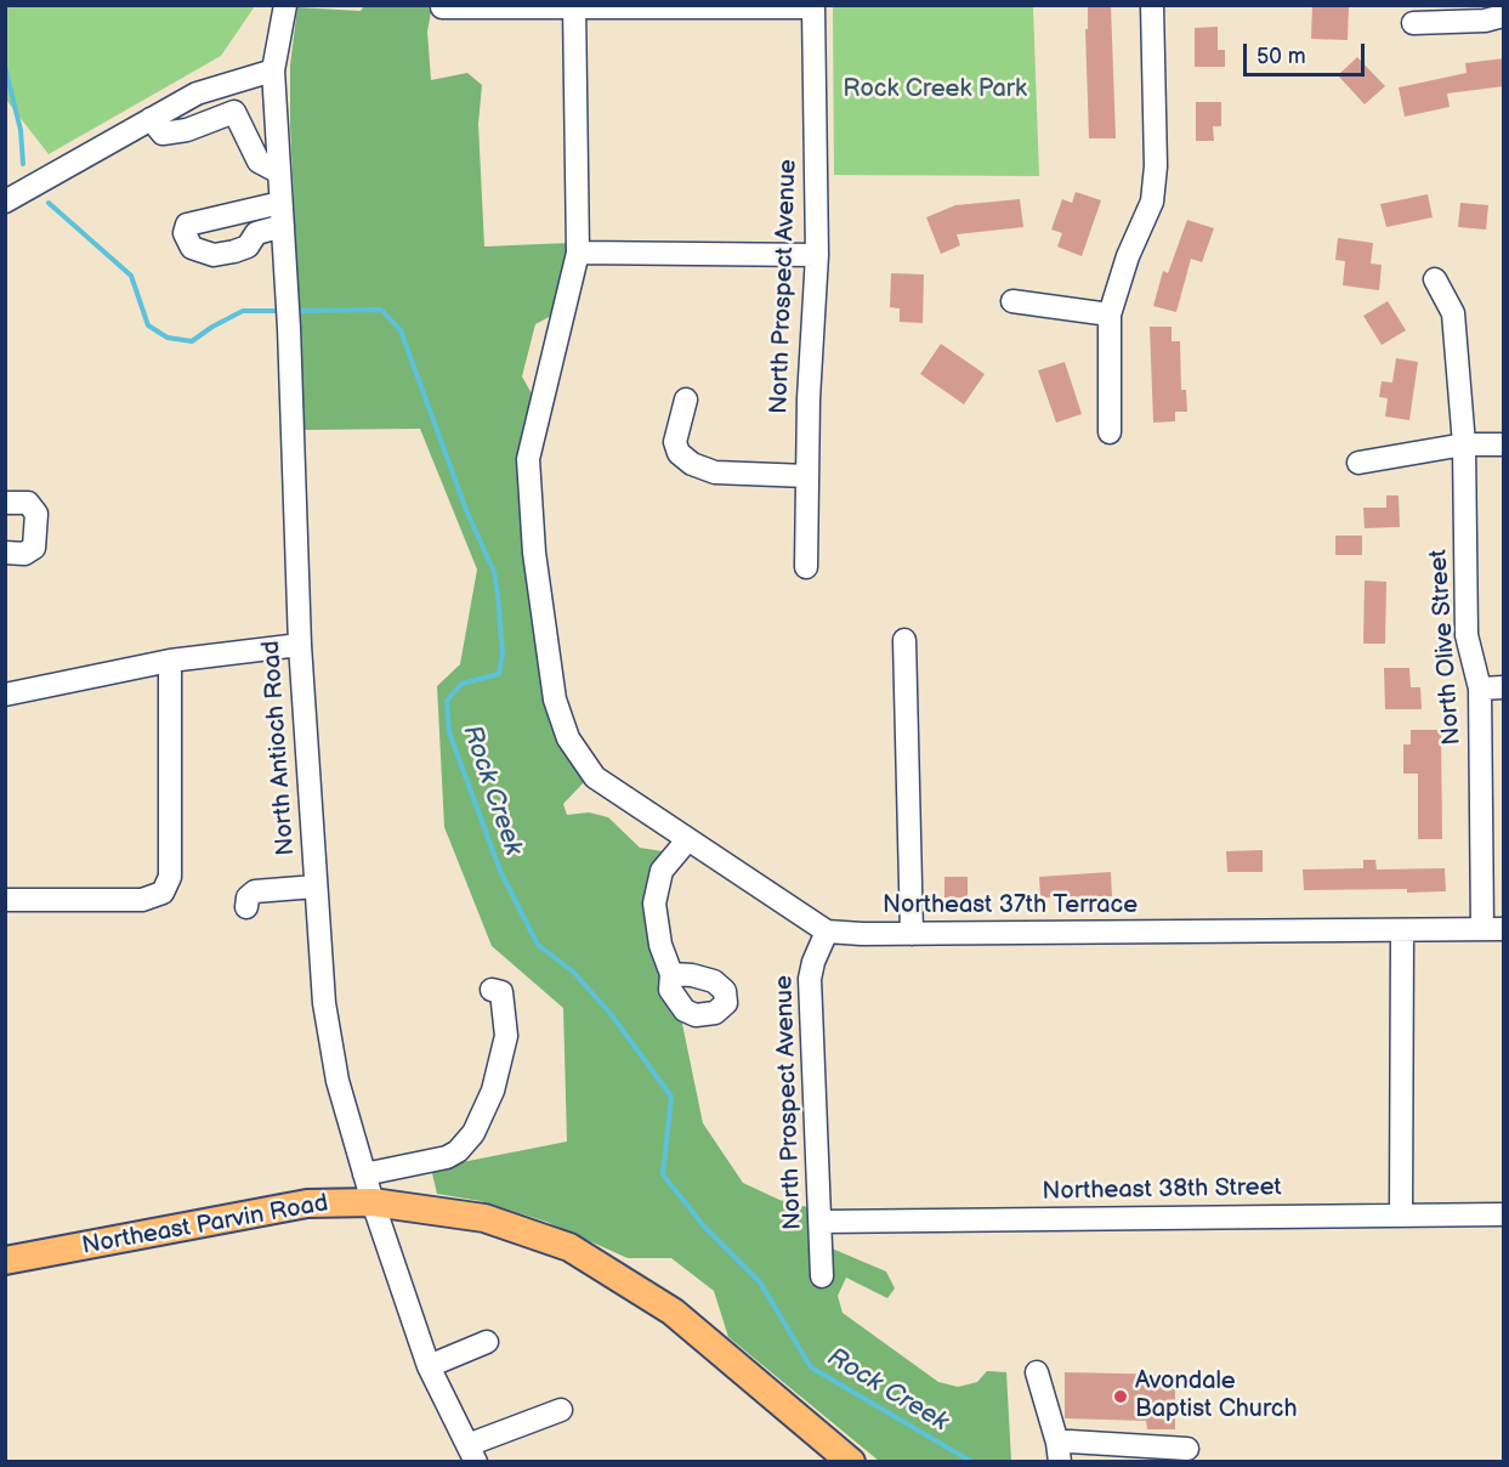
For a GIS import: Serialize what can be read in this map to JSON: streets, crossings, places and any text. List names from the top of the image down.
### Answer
{
  "streets": {
    "main road": ["Northeast Parvin Road"],
    "street": [
      "North Prospect Avenue",
      "North Olive Street",
      "North Antioch Road",
      "Northeast 37th Terrace",
      "Northeast 38th Street"
    ]
  },
  "crossings": [
    ["North Prospect Avenue", "Northeast 37th Terrace"],
    ["North Prospect Avenue", "Northeast 38th Street"],
    ["North Olive Street", "Northeast 37th Terrace"],
    ["North Antioch Road", "Northeast Parvin Road"]
  ],
  "water": ["Rock Creek"],
  "parks": ["Rock Creek Park"],
  "places": ["Avondale Baptist Church"],
  "scale_bar": "50 m"
}
